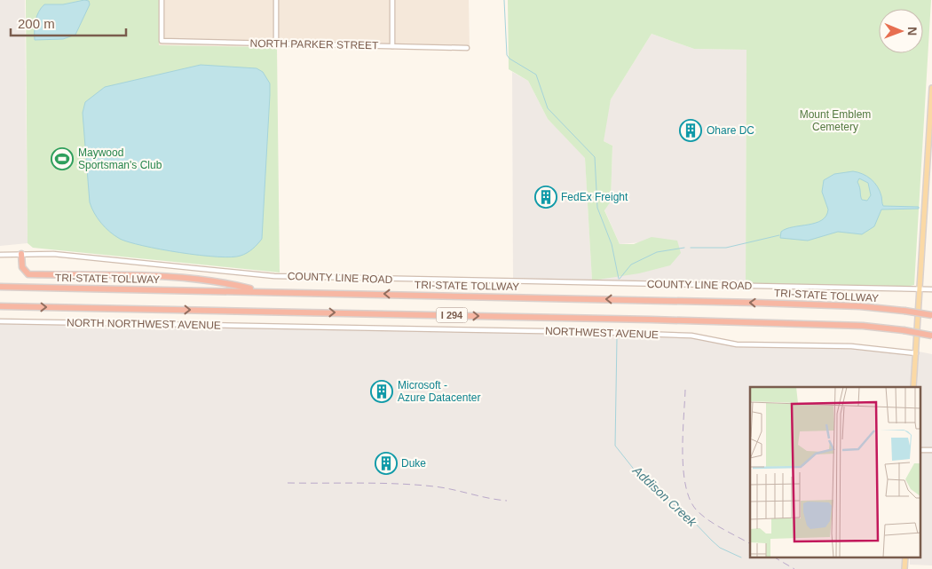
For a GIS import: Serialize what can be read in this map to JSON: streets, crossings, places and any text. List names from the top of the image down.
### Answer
{
  "streets": {
    "highway": ["TRI-STATE TOLLWAY", "I 294"],
    "street": [
      "NORTH PARKER STREET",
      "COUNTY LINE ROAD",
      "NORTH NORTHWEST AVENUE",
      "NORTHWEST AVENUE"
    ]
  },
  "crossings": [
    ["NORTH NORTHWEST AVENUE", "NORTHWEST AVENUE"]
  ],
  "water": ["Addison Creek"],
  "parks": ["Mount Emblem Cemetery"],
  "places": {
    "building": [
      "Ohare DC",
      "FedEx Freight",
      "Microsoft - Azure Datacenter",
      "Duke"
    ],
    "sports": ["Maywood Sportsman's Club"]
  },
  "scale_bar": "200 m",
  "north": "right"
}
